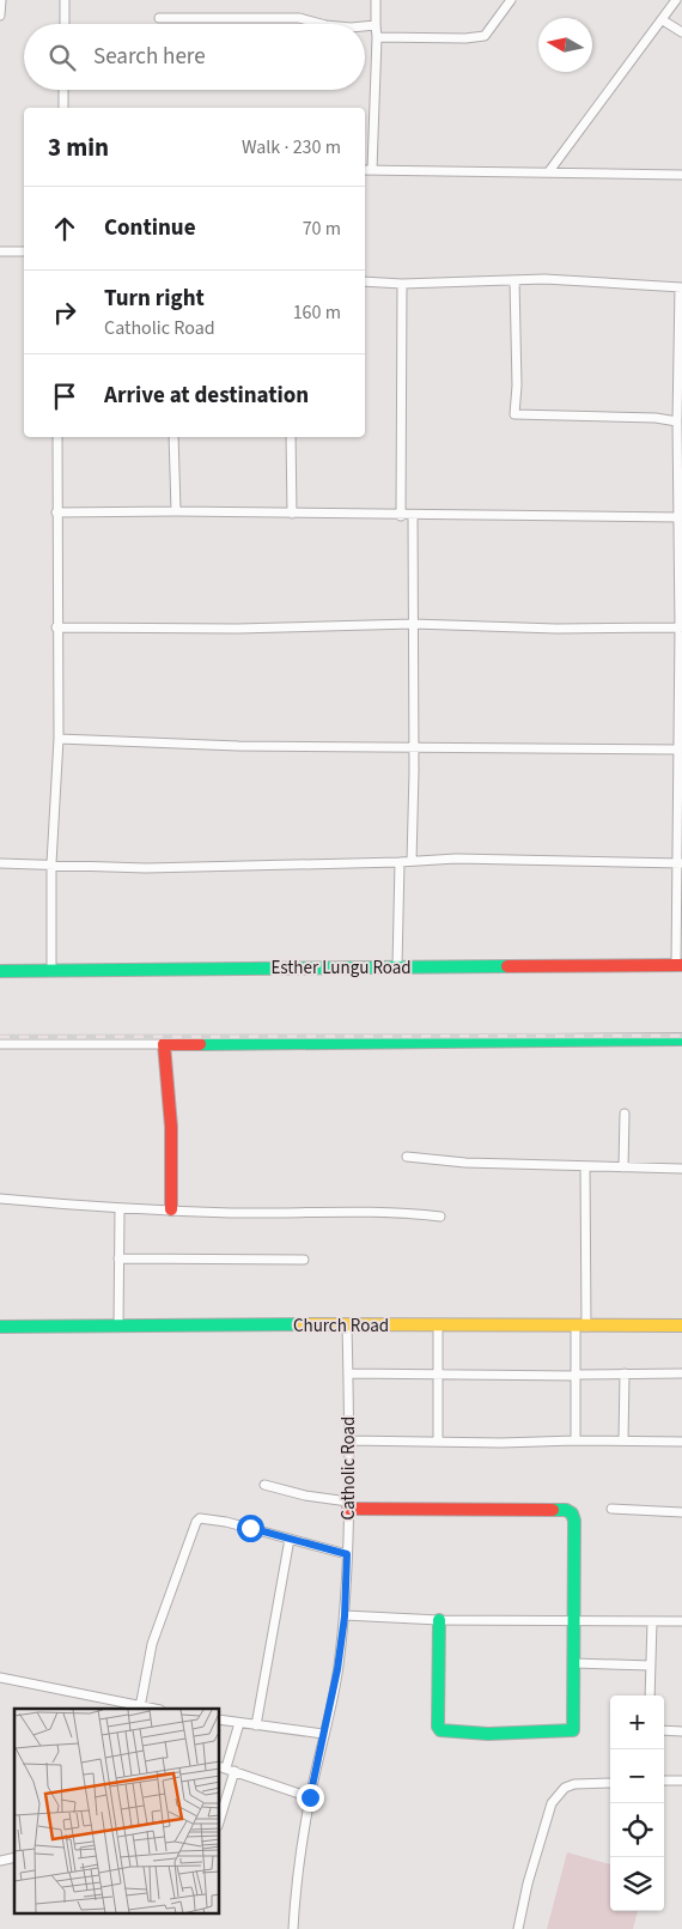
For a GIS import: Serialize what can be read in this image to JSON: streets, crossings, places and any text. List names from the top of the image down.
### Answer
{
  "streets": {
    "street": ["Esther Lungu Road", "Church Road", "Catholic Road"]
  },
  "crossings": [
    ["Church Road", "Catholic Road"]
  ],
  "north": "left",
  "page": {
    "search": "Search here",
    "heading": ["3 min", "Walk · 230 m"],
    "list": [
      ["Continue", "70 m"],
      ["Turn right", "Catholic Road", "160 m"],
      "Arrive at destination"
    ],
    "map_buttons": ["+", "−"]
  }
}
